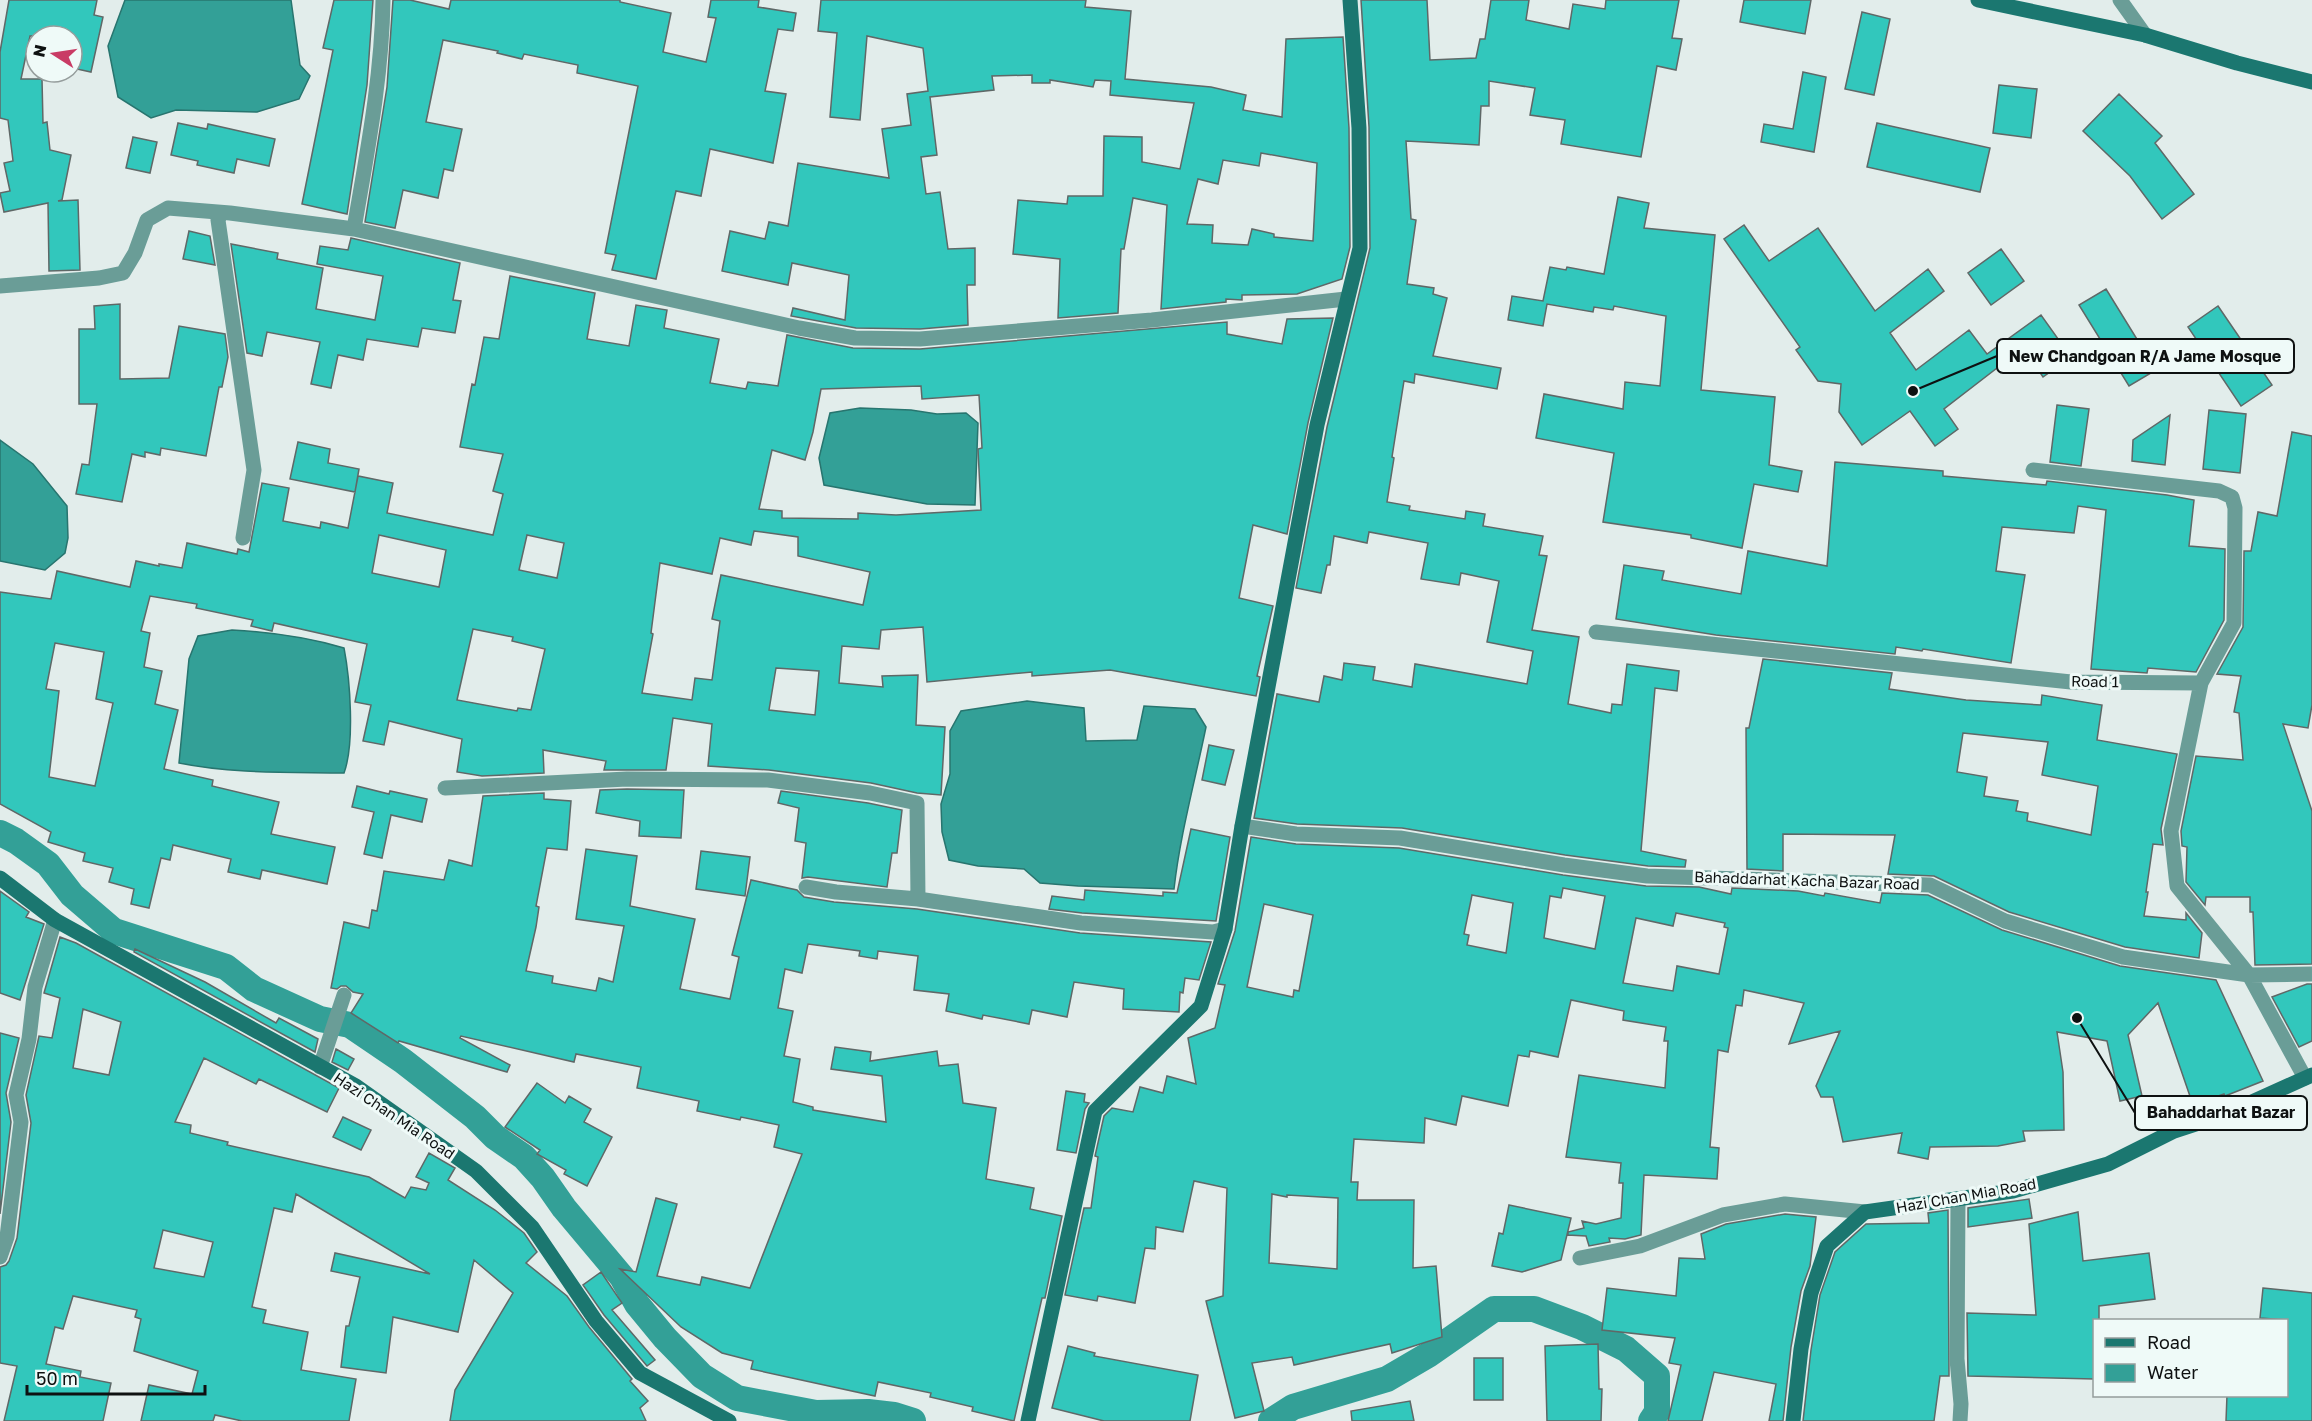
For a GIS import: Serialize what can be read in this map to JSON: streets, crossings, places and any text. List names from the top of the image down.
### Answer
{
  "streets": {
    "street": ["Road 1", "Bahaddarhat Kacha Bazar Road", "Hazi Chan Mia Road"]
  },
  "places": ["New Chandgoan R/A Jame Mosque", "Bahaddarhat Bazar"],
  "legend": ["Road", "Water"],
  "scale_bar": "50 m",
  "north": "left"
}
